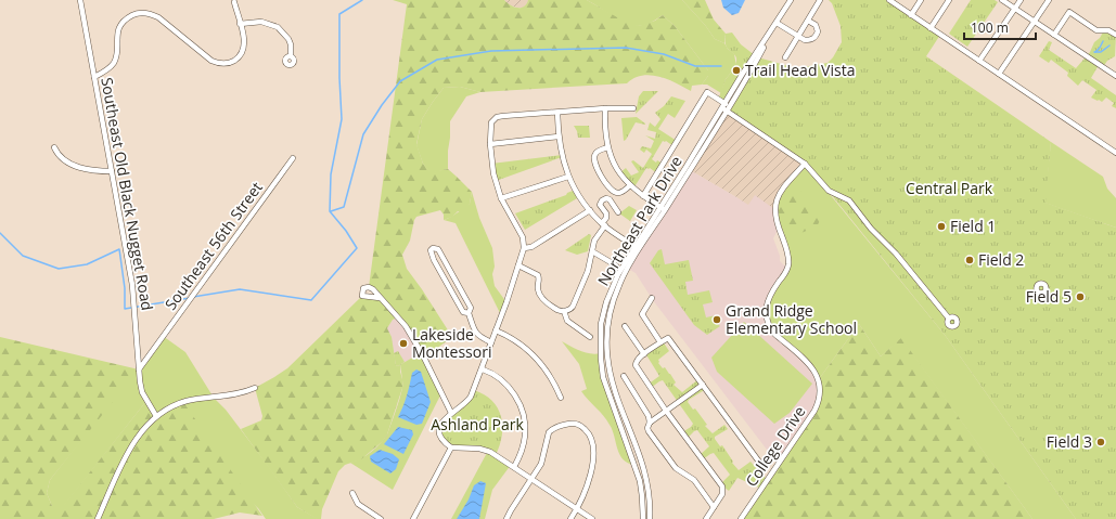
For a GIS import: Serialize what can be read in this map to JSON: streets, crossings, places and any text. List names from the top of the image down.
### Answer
{
  "streets": {
    "street": [
      "Southeast Old Black Nugget Road",
      "Northeast Park Drive",
      "Southeast 56th Street",
      "College Drive"
    ]
  },
  "crossings": [
    ["Southeast Old Black Nugget Road", "Southeast 56th Street"]
  ],
  "parks": ["Central Park", "Ashland Park"],
  "places": [
    "Trail Head Vista",
    "Field 1",
    "Field 2",
    "Field 5",
    "Grand Ridge Elementary School",
    "Lakeside Montessori",
    "Field 3"
  ],
  "scale_bar": "100 m"
}
